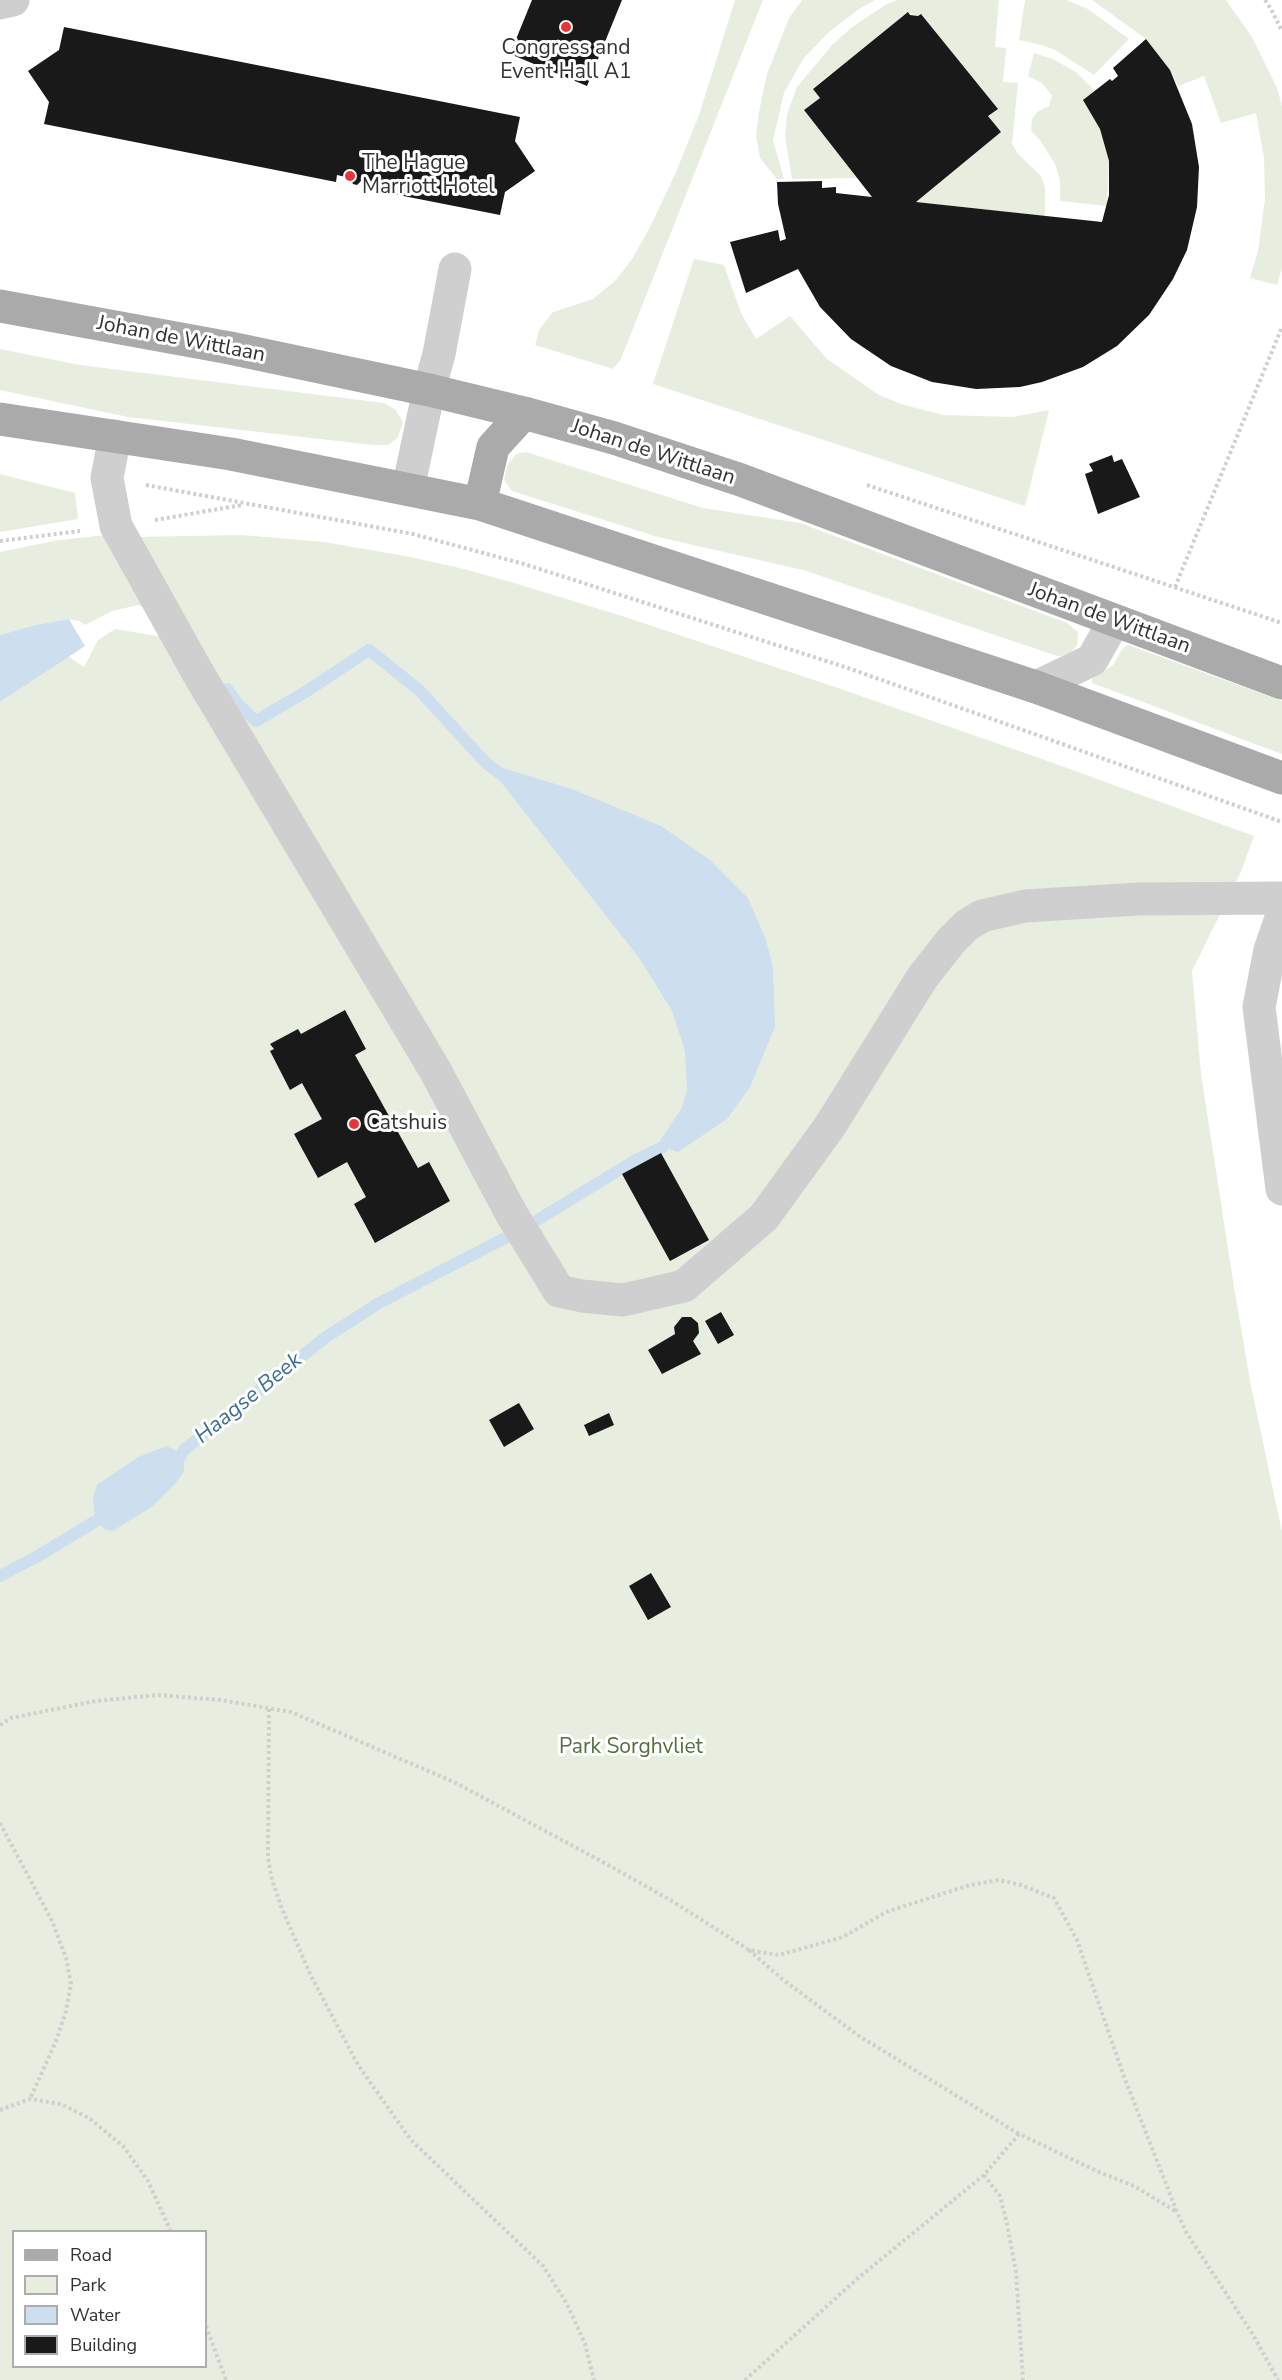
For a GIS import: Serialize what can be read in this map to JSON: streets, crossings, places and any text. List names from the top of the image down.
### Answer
{
  "streets": {
    "main road": ["Johan de Wittlaan"]
  },
  "water": ["Haagse Beek"],
  "parks": ["Park Sorghvliet"],
  "places": ["Congress and Event Hall A1", "The Hague Marriott Hotel", "Catshuis"],
  "legend": [
    "Road",
    "Park",
    "Water",
    "Building"
  ]
}
